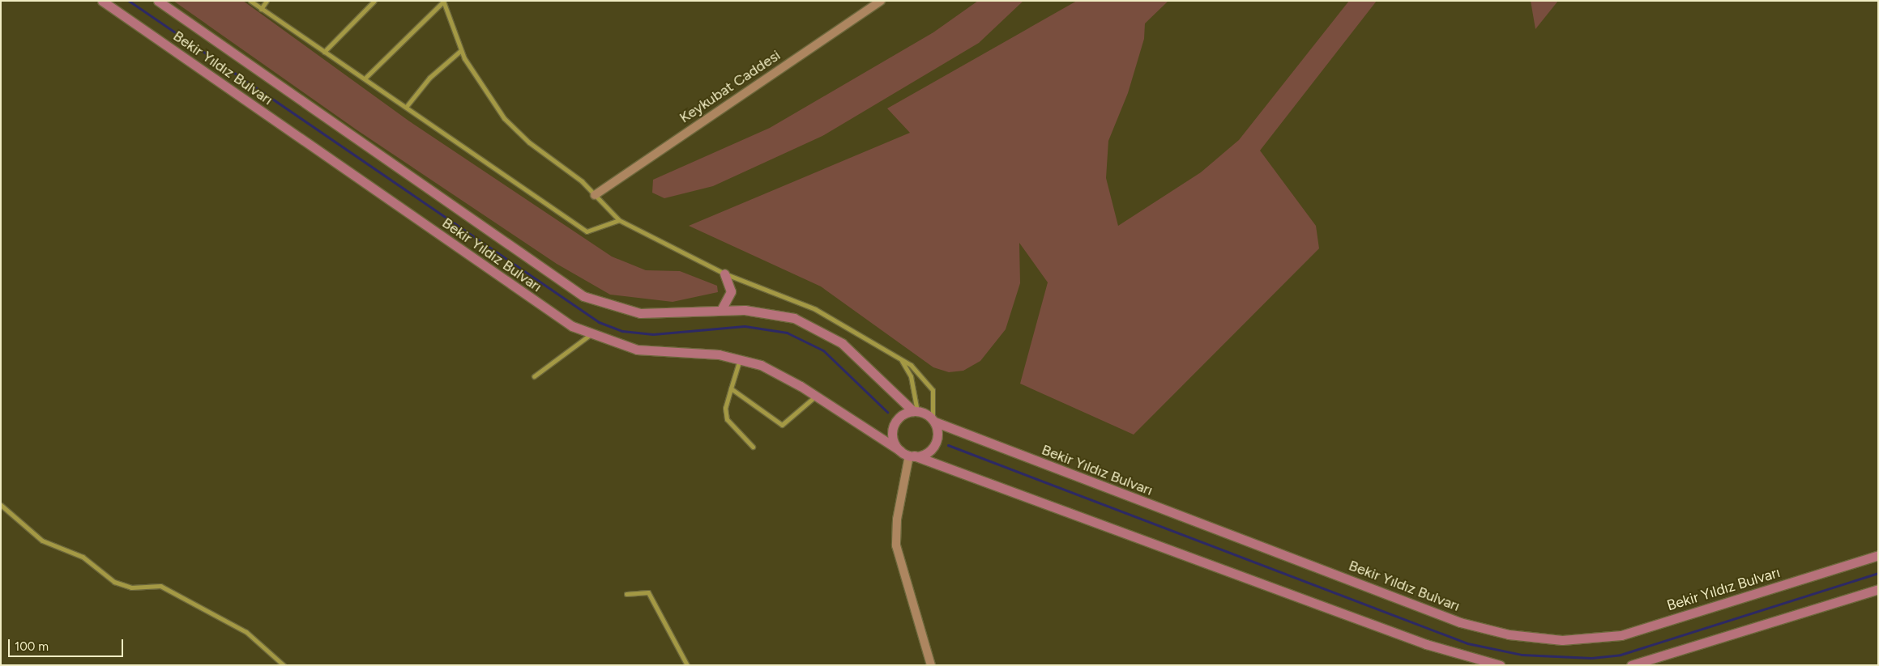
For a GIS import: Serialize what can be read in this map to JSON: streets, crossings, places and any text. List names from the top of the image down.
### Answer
{
  "streets": {
    "main road": ["Bekir Yıldız Bulvarı"],
    "street": ["Keykubat Caddesi"]
  },
  "scale_bar": "100 m"
}
